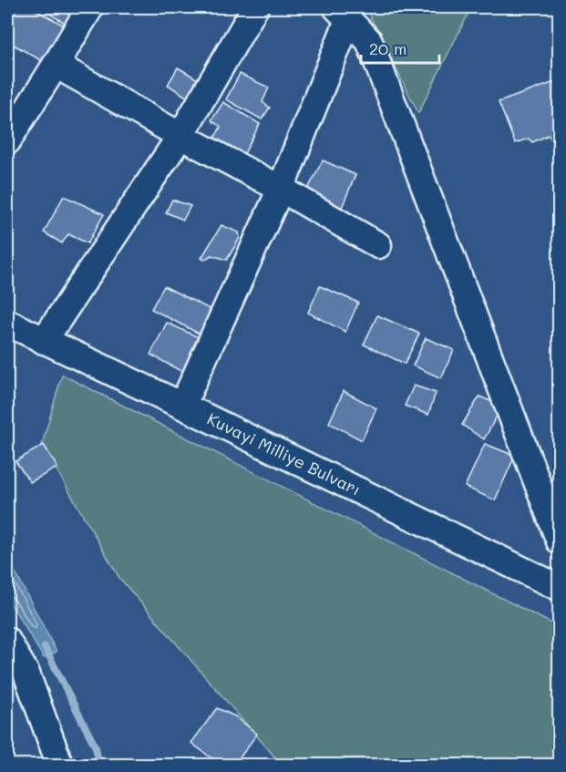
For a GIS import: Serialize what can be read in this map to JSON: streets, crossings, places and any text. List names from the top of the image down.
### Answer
{
  "streets": {
    "street": ["Kuvayi Milliye Bulvarı"]
  },
  "scale_bar": "20 m"
}
